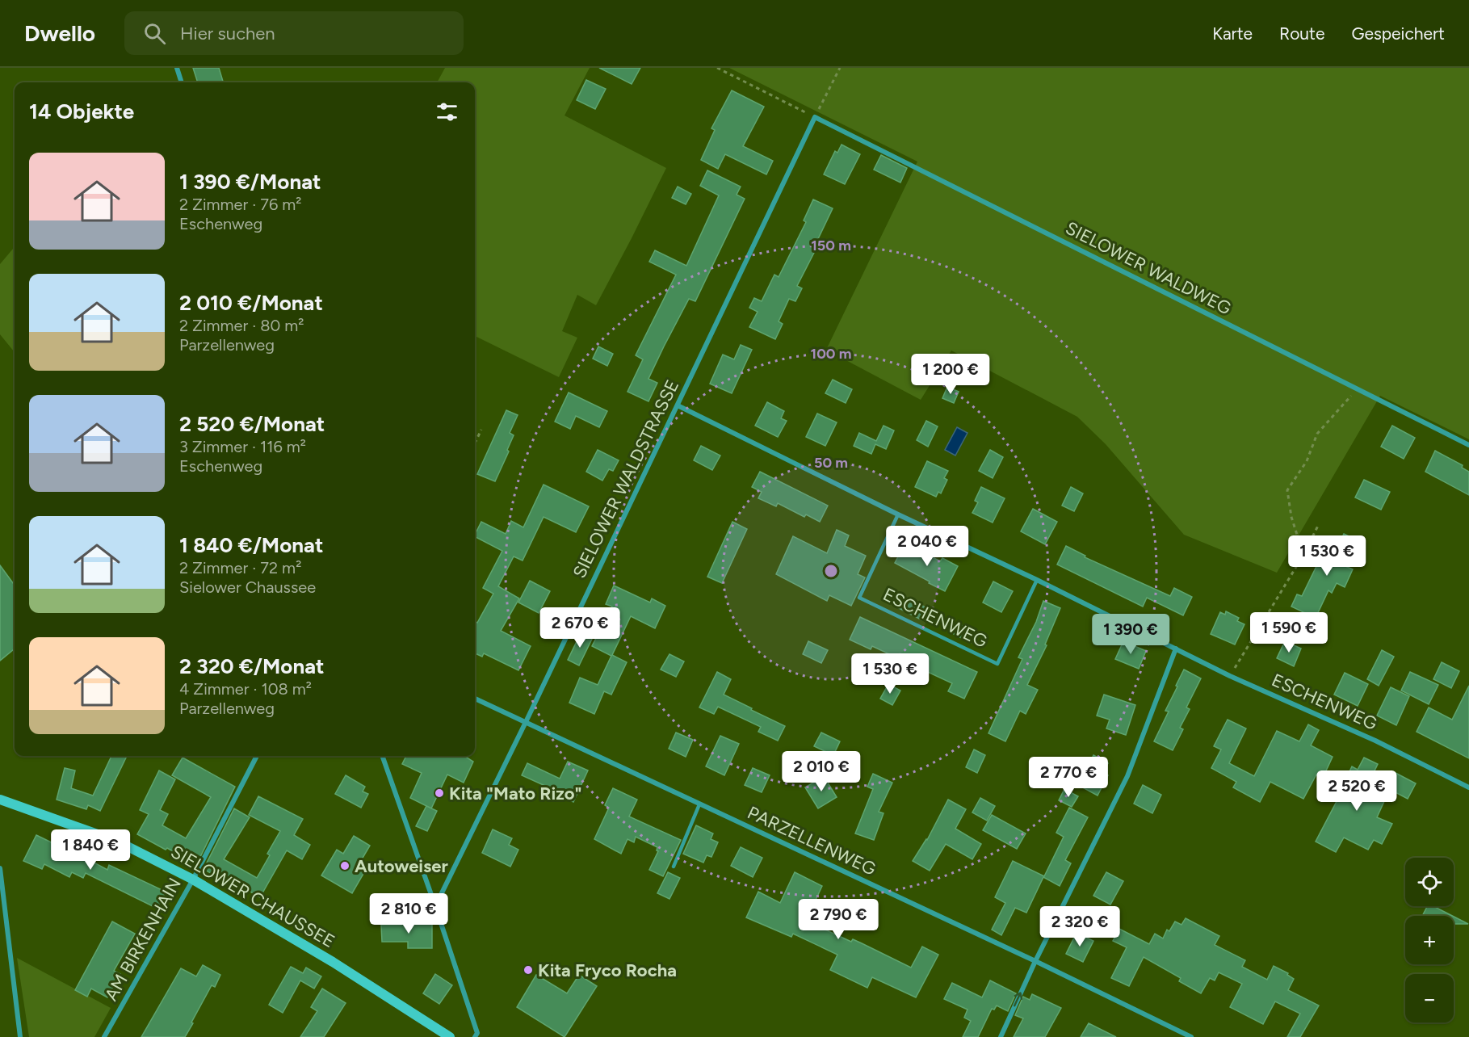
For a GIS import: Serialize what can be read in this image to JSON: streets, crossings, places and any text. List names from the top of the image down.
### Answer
{
  "streets": {
    "main road": ["SIELOWER CHAUSSEE"],
    "street": [
      "SIELOWER WALDWEG",
      "SIELOWER WALDSTRASSE",
      "ESCHENWEG",
      "PARZELLENWEG",
      "AM BIRKENHAIN"
    ]
  },
  "crossings": [
    ["SIELOWER WALDWEG", "SIELOWER WALDSTRASSE"],
    ["SIELOWER WALDSTRASSE", "ESCHENWEG"],
    ["SIELOWER WALDSTRASSE", "PARZELLENWEG"],
    ["SIELOWER CHAUSSEE", "AM BIRKENHAIN"]
  ],
  "places": ["Kita \"Mato Rizo\"", "Autoweiser", "Kita Fryco Rocha"],
  "page": {
    "header": "Dwello",
    "search": "Hier suchen",
    "nav": ["Karte", "Route", "Gespeichert"],
    "heading": "14 Objekte",
    "list": [
      {
        "name": "1 390 €/Monat",
        "note": "2 Zimmer · 76 m² · Eschenweg"
      },
      {
        "name": "2 010 €/Monat",
        "note": "2 Zimmer · 80 m² · Parzellenweg"
      },
      {
        "name": "2 520 €/Monat",
        "note": "3 Zimmer · 116 m² · Eschenweg"
      },
      {
        "name": "1 840 €/Monat",
        "note": "2 Zimmer · 72 m² · Sielower Chaussee"
      },
      {
        "name": "2 320 €/Monat",
        "note": "4 Zimmer · 108 m² · Parzellenweg"
      }
    ],
    "price": [
      "1 200 €",
      "2 040 €",
      "1 530 €",
      "2 670 €",
      "1 590 €",
      "1 390 €",
      "1 530 €",
      "2 010 €",
      "2 770 €",
      "2 520 €",
      "1 840 €",
      "2 810 €",
      "2 790 €",
      "2 320 €"
    ],
    "map_buttons": ["+", "−"]
  },
  "rings": ["150 m", "100 m", "50 m"]
}
